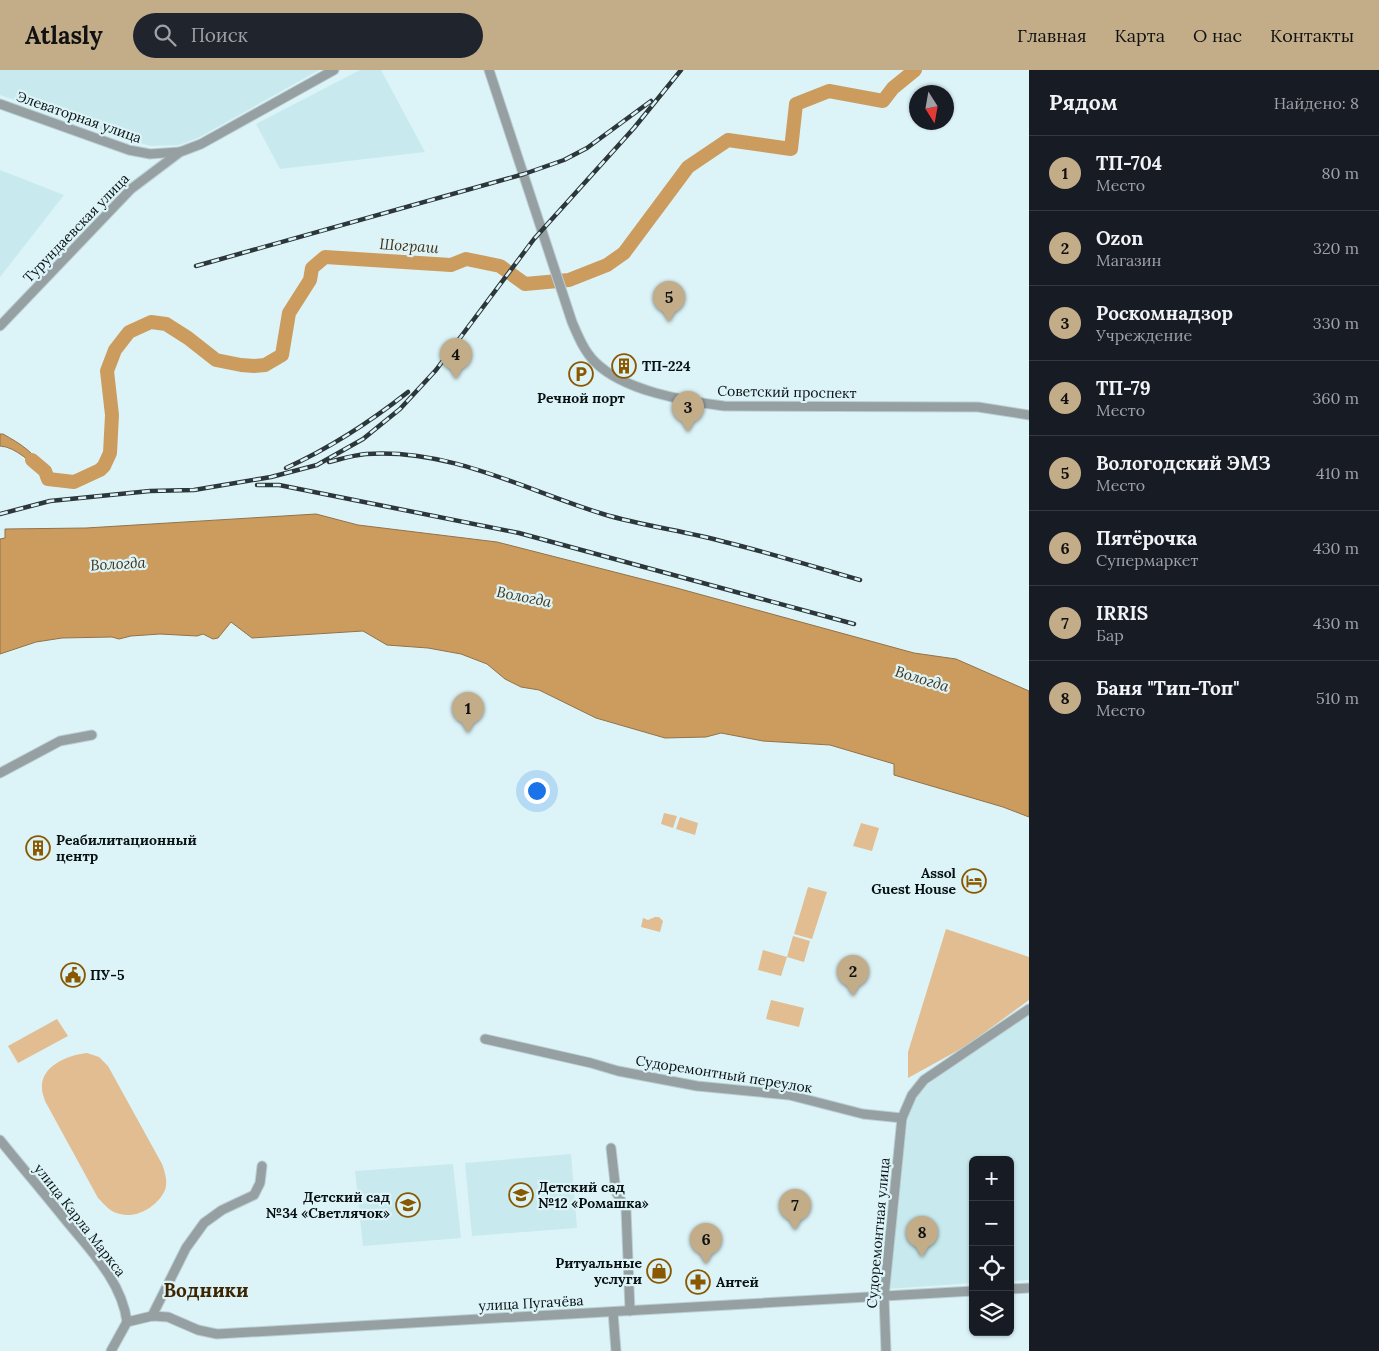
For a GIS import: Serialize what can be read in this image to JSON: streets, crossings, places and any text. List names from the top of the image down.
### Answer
{
  "streets": {
    "street": [
      "Элеваторная улица",
      "Турундаевская улица",
      "Советский проспект",
      "Судоремонтный переулок",
      "улица Карла Маркса",
      "Судоремонтная улица",
      "улица Пугачёва"
    ]
  },
  "crossings": [
    ["Элеваторная улица", "Турундаевская улица"],
    ["Судоремонтный переулок", "Судоремонтная улица"],
    ["улица Карла Маркса", "улица Пугачёва"],
    ["Судоремонтная улица", "улица Пугачёва"]
  ],
  "districts": ["Водники"],
  "water": ["Шограш", "Вологда"],
  "places": {
    "building": ["ТП-224", "Реабилитационный центр"],
    "parking": ["Речной порт"],
    "hotel": ["Assol Guest House"],
    "public building": ["ПУ-5"],
    "school or university": ["Детский сад №12 «Ромашка»", "Детский сад №34 «Светлячок»"],
    "shop": ["Ритуальные услуги"],
    "pharmacy": ["Антей"]
  },
  "north": "bottom",
  "page": {
    "header": "Atlasly",
    "search": "Поиск",
    "nav": [
      "Главная",
      "Карта",
      "О нас",
      "Контакты"
    ],
    "heading": ["Рядом", "Найдено: 8"],
    "list": [
      {
        "mark": "1",
        "name": "ТП-704",
        "note": "Место",
        "value": "80 m"
      },
      {
        "mark": "2",
        "name": "Ozon",
        "note": "Магазин",
        "value": "320 m"
      },
      {
        "mark": "3",
        "name": "Роскомнадзор",
        "note": "Учреждение",
        "value": "330 m"
      },
      {
        "mark": "4",
        "name": "ТП-79",
        "note": "Место",
        "value": "360 m"
      },
      {
        "mark": "5",
        "name": "Вологодский ЭМЗ",
        "note": "Место",
        "value": "410 m"
      },
      {
        "mark": "6",
        "name": "Пятёрочка",
        "note": "Супермаркет",
        "value": "430 m"
      },
      {
        "mark": "7",
        "name": "IRRIS",
        "note": "Бар",
        "value": "430 m"
      },
      {
        "mark": "8",
        "name": "Баня \"Тип-Топ\"",
        "note": "Место",
        "value": "510 m"
      }
    ],
    "pins": [
      "5",
      "4",
      "3",
      "1",
      "2",
      "7",
      "8",
      "6"
    ],
    "map_buttons": ["+", "−"]
  }
}
